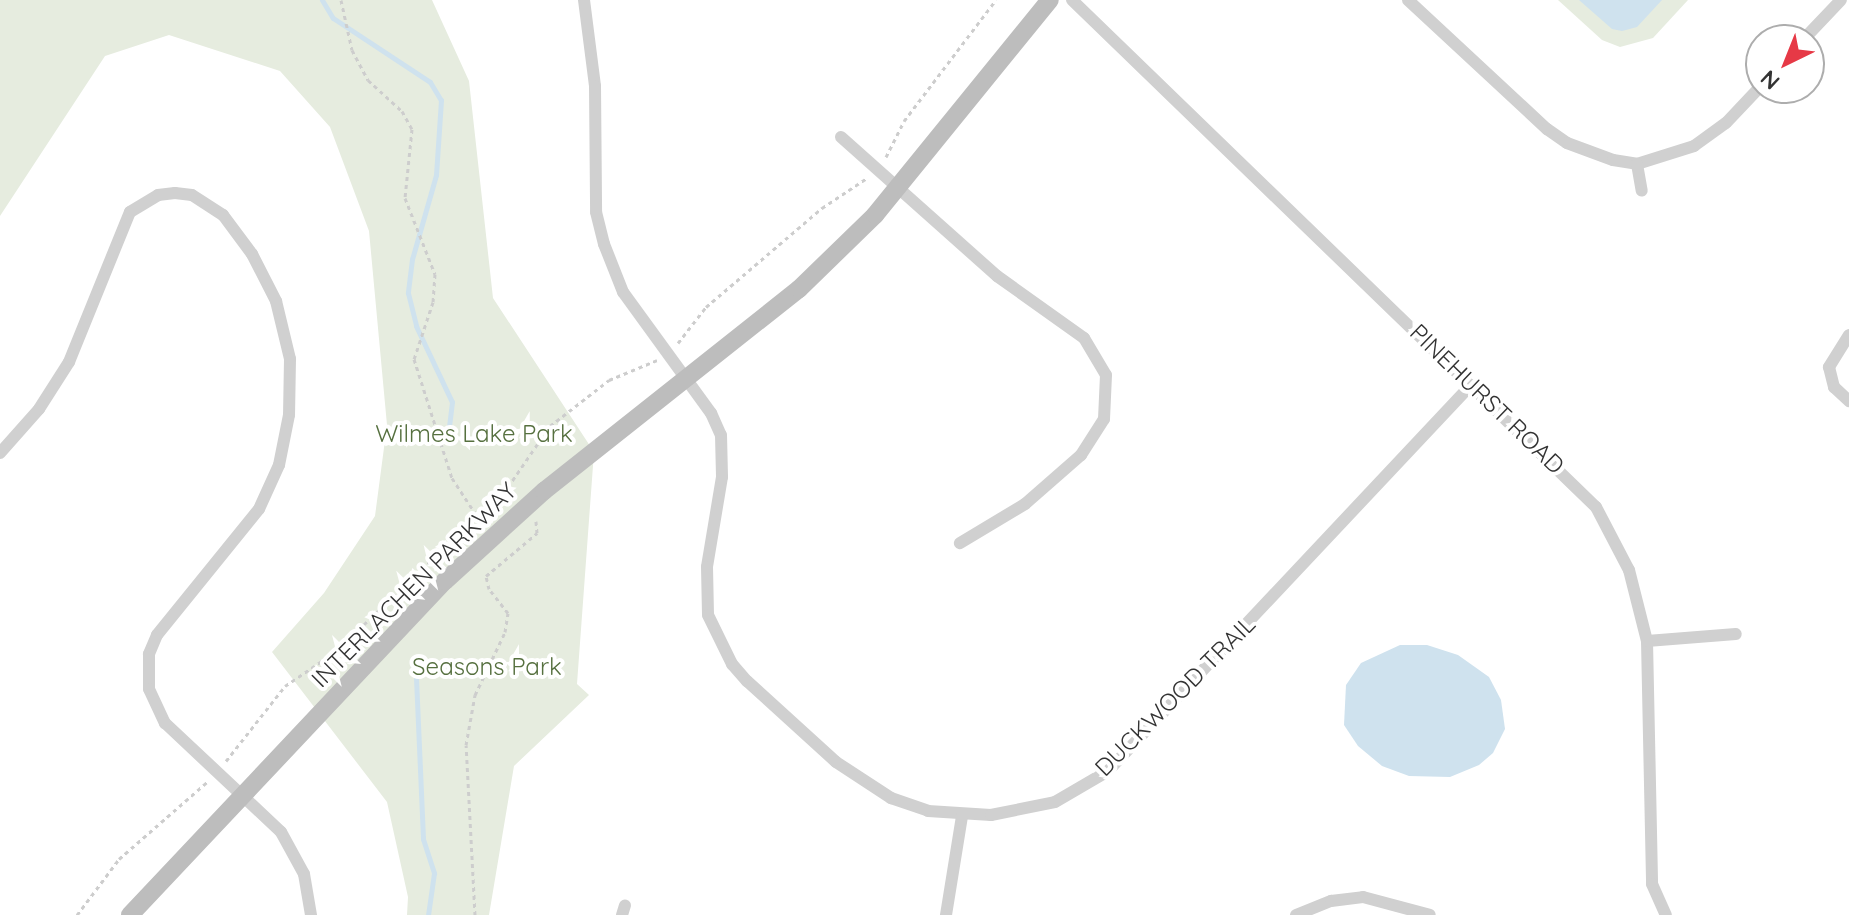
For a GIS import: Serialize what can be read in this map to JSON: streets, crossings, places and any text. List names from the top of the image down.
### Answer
{
  "streets": {
    "street": ["PINEHURST ROAD", "INTERLACHEN PARKWAY", "DUCKWOOD TRAIL"]
  },
  "crossings": [
    ["PINEHURST ROAD", "DUCKWOOD TRAIL"],
    ["INTERLACHEN PARKWAY", "DUCKWOOD TRAIL"]
  ],
  "parks": ["Wilmes Lake Park", "Seasons Park"],
  "north": "bottom left"
}
